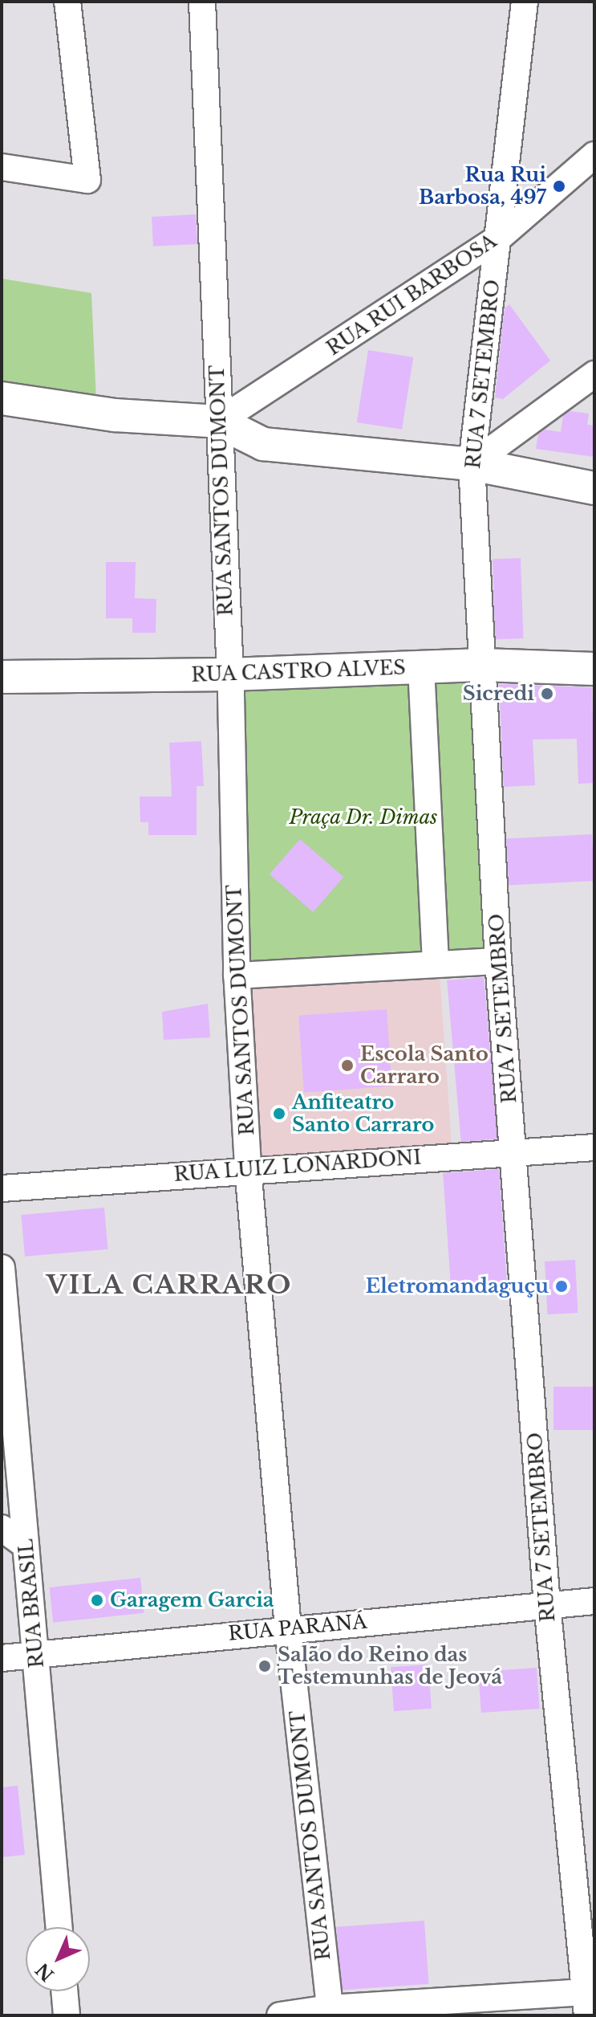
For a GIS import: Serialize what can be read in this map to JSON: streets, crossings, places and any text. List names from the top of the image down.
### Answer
{
  "streets": {
    "main road": ["RUA CASTRO ALVES"],
    "street": [
      "RUA RUI BARBOSA",
      "RUA 7 SETEMBRO",
      "RUA SANTOS DUMONT",
      "RUA LUIZ LONARDONI",
      "RUA BRASIL",
      "RUA PARANÁ"
    ]
  },
  "crossings": [
    ["RUA RUI BARBOSA", "RUA 7 SETEMBRO"],
    ["RUA RUI BARBOSA", "RUA SANTOS DUMONT"],
    ["RUA 7 SETEMBRO", "RUA CASTRO ALVES"],
    ["RUA 7 SETEMBRO", "RUA LUIZ LONARDONI"],
    ["RUA 7 SETEMBRO", "RUA PARANÁ"],
    ["RUA SANTOS DUMONT", "RUA CASTRO ALVES"],
    ["RUA SANTOS DUMONT", "RUA LUIZ LONARDONI"],
    ["RUA SANTOS DUMONT", "RUA PARANÁ"],
    ["RUA BRASIL", "RUA PARANÁ"]
  ],
  "districts": ["VILA CARRARO"],
  "parks": ["Praça Dr. Dimas"],
  "places": [
    "Rua Rui Barbosa, 497",
    "Sicredi",
    "Escola Santo Carraro",
    "Anfiteatro Santo Carraro",
    "Eletromandaguçu",
    "Garagem Garcia",
    "Salão do Reino das Testemunhas de Jeová"
  ],
  "north": "bottom left"
}
